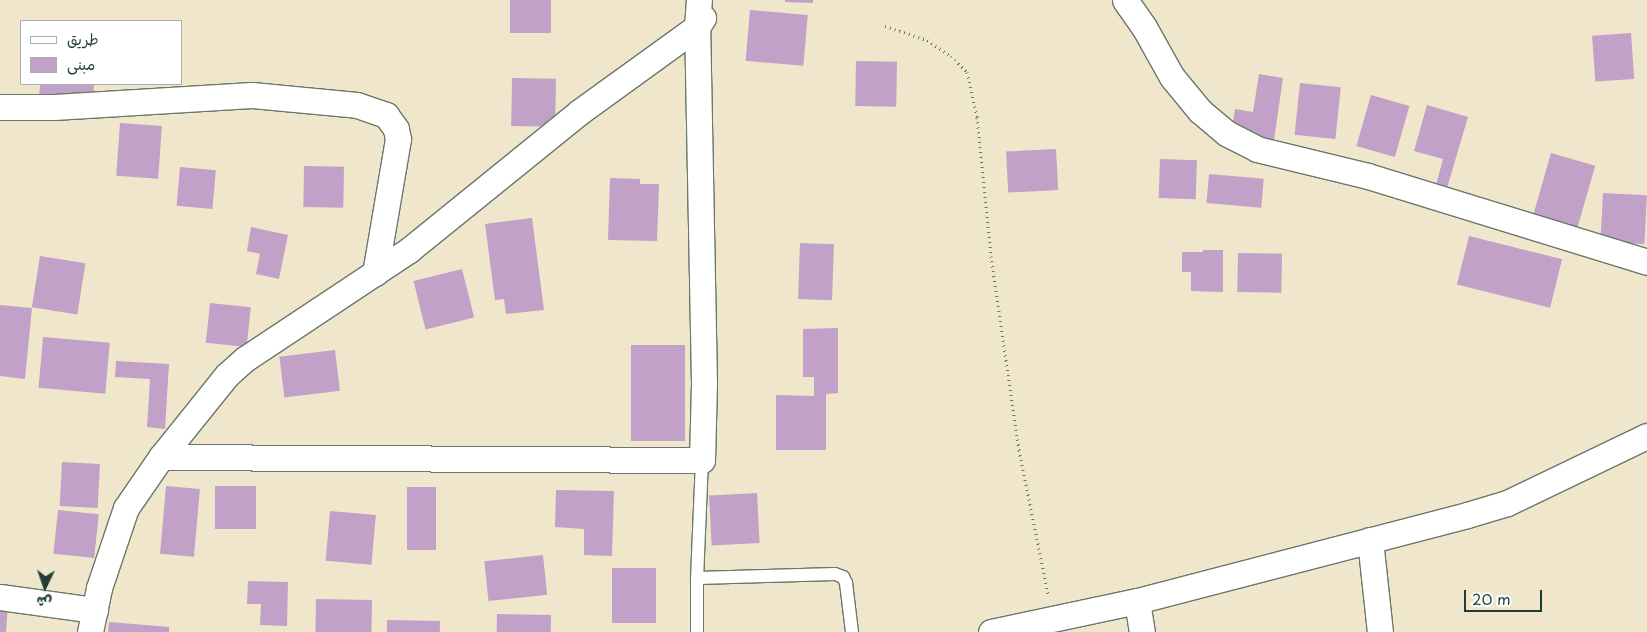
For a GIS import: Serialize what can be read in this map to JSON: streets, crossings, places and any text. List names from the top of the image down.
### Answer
{
  "legend": ["طريق", "مبنى"],
  "scale_bar": "20 m",
  "north": "bottom"
}
